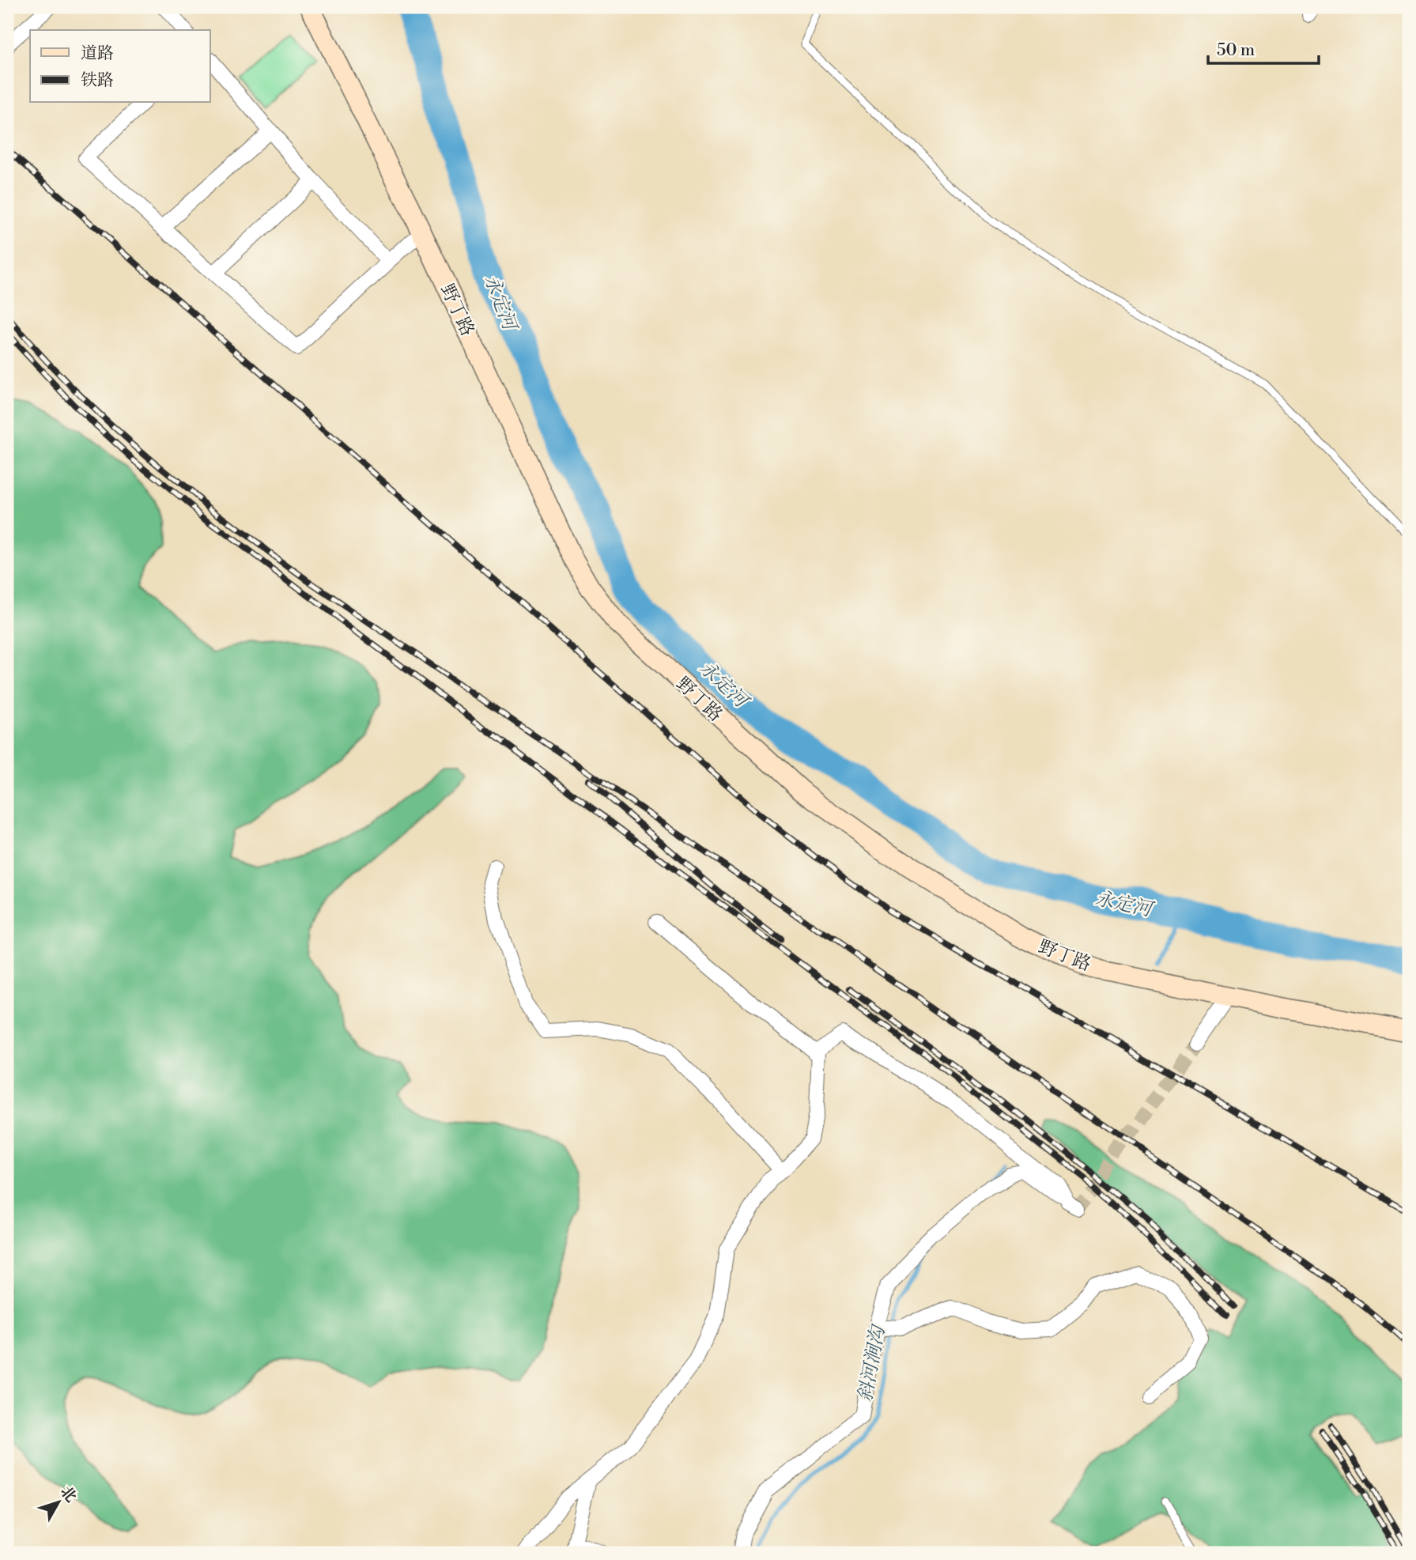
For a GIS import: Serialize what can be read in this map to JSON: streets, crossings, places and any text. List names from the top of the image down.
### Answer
{
  "streets": {
    "main road": ["野丁路"]
  },
  "water": ["永定河", "斜河涧沟"],
  "legend": ["道路", "铁路"],
  "scale_bar": "50 m",
  "north": "top right"
}
